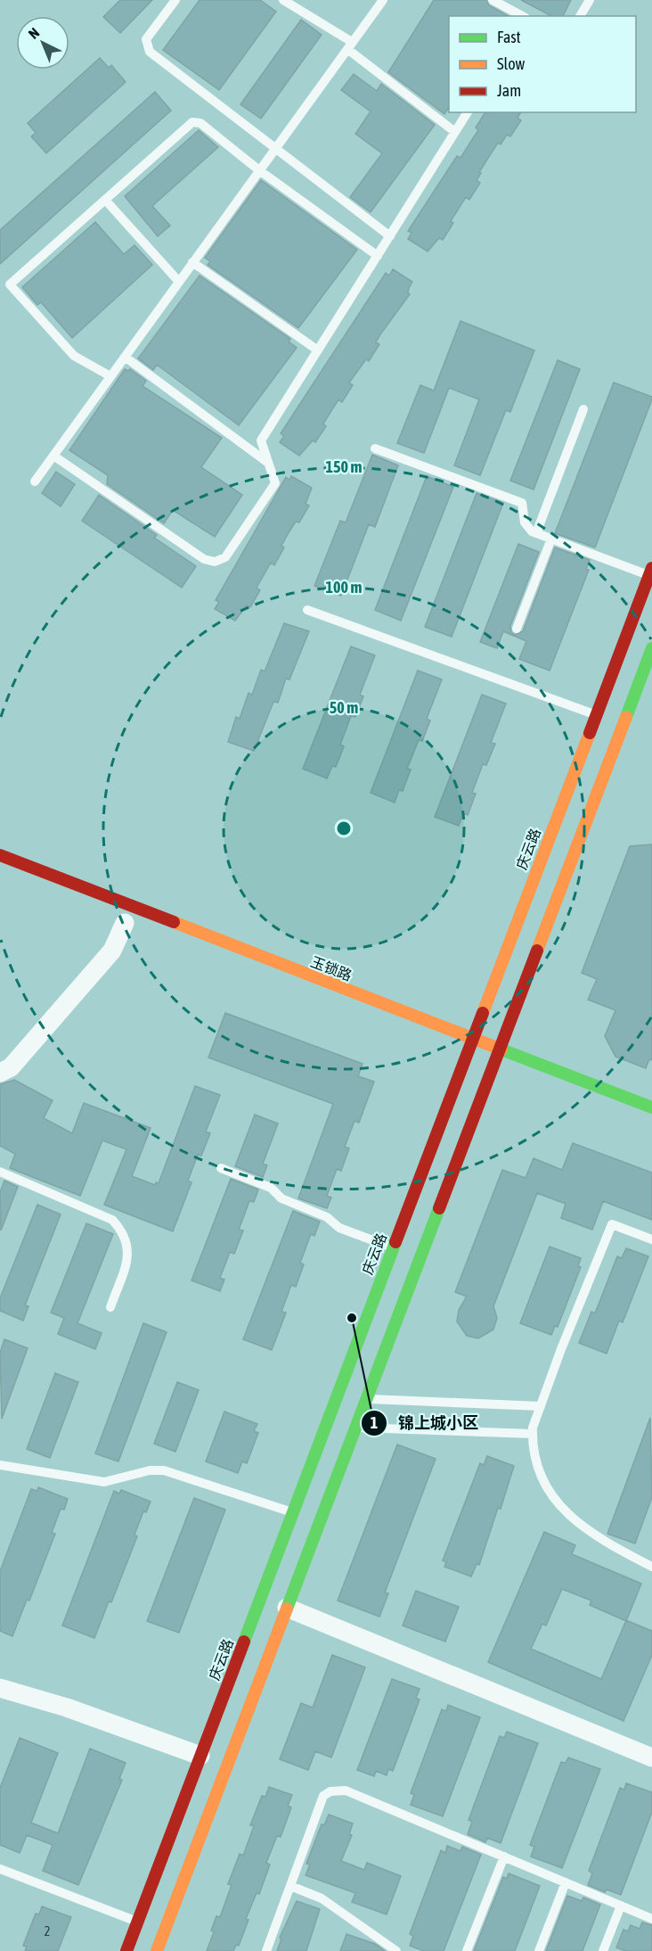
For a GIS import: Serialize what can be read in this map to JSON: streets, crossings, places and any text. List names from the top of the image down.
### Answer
{
  "streets": {
    "main road": ["庆云路", "玉锁路"]
  },
  "crossings": [
    ["庆云路", "玉锁路"]
  ],
  "places": ["锦上城小区"],
  "house_numbers": ["2"],
  "legend": ["Fast", "Slow", "Jam"],
  "north": "top left",
  "rings": ["150 m", "100 m", "50 m"]
}
